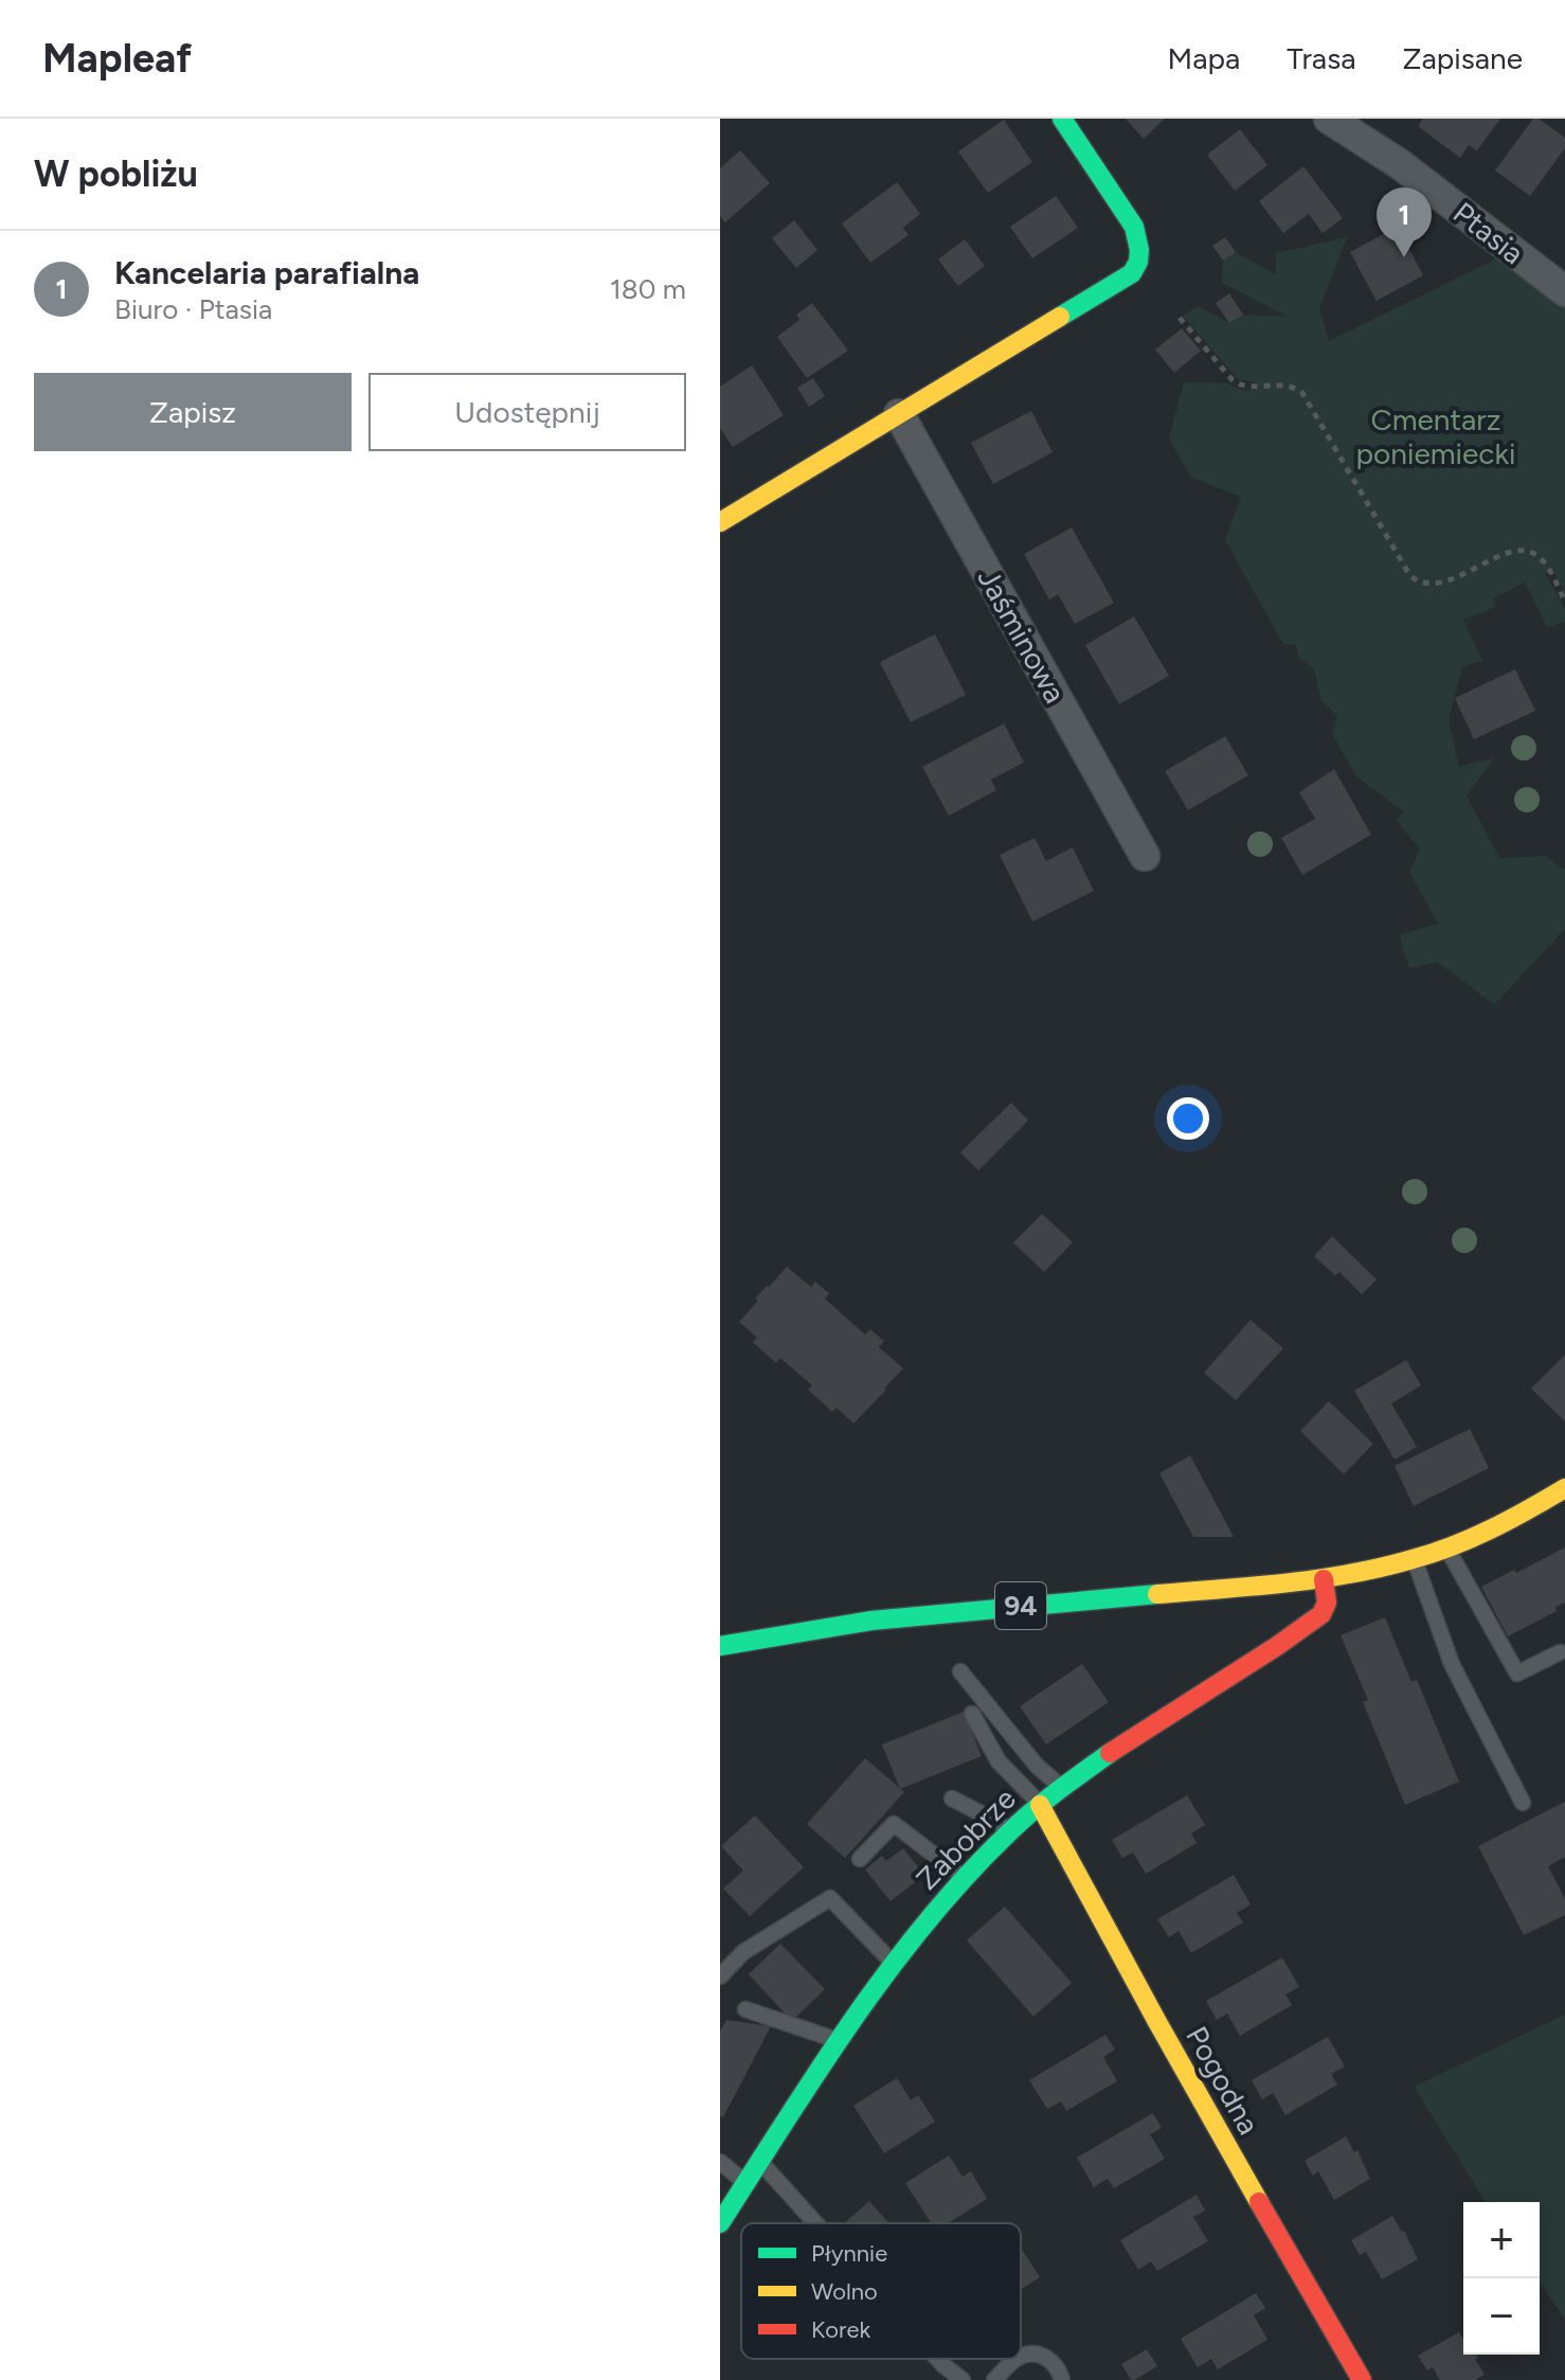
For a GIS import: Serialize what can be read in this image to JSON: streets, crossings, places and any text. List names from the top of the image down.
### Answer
{
  "streets": {
    "street": [
      "Ptasia",
      "Jaśminowa",
      "94",
      "Zabobrze",
      "Pogodna"
    ]
  },
  "crossings": [
    ["94", "Zabobrze"],
    ["Zabobrze", "Pogodna"]
  ],
  "parks": ["Cmentarz poniemiecki"],
  "legend": ["Płynnie", "Wolno", "Korek"],
  "page": {
    "header": "Mapleaf",
    "nav": ["Mapa", "Trasa", "Zapisane"],
    "heading": "W pobliżu",
    "pins": "1",
    "list": [
      {
        "mark": "1",
        "name": "Kancelaria parafialna",
        "note": "Biuro · Ptasia",
        "value": "180 m"
      }
    ],
    "buttons": ["Zapisz", "Udostępnij"],
    "map_buttons": ["+", "−"]
  }
}
